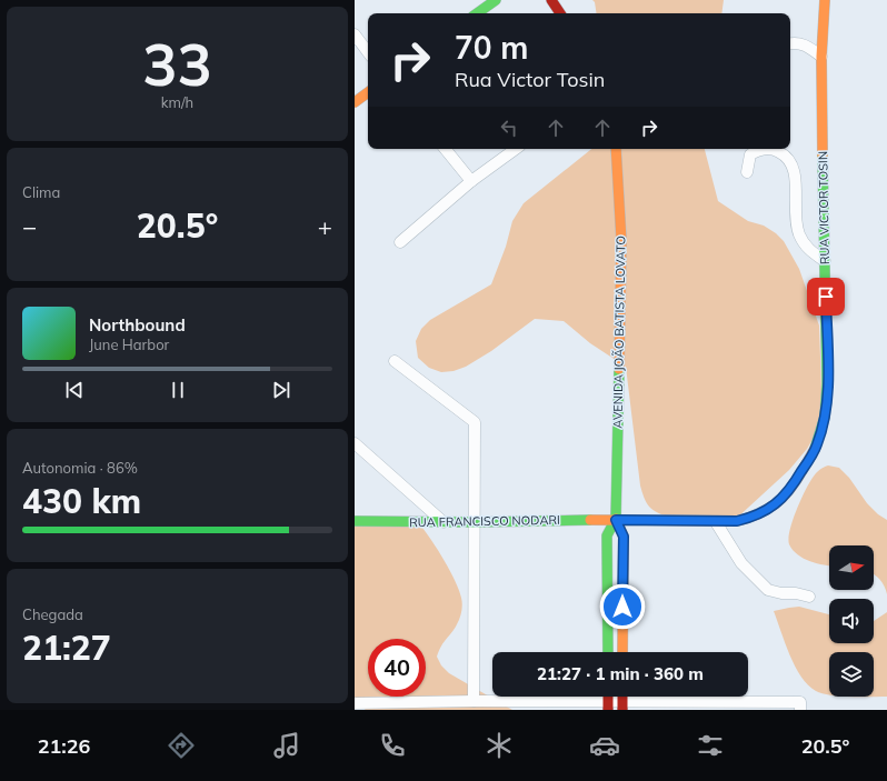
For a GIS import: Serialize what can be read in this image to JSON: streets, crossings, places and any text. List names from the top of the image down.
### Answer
{
  "streets": {
    "street": ["RUA VICTOR TOSIN", "AVENIDA JOÃO BATISTA LOVATO", "RUA FRANCISCO NODARI"]
  },
  "crossings": [
    ["RUA VICTOR TOSIN", "AVENIDA JOÃO BATISTA LOVATO"],
    ["RUA VICTOR TOSIN", "RUA FRANCISCO NODARI"],
    ["AVENIDA JOÃO BATISTA LOVATO", "RUA FRANCISCO NODARI"]
  ],
  "north": "right",
  "page": {
    "tile": [
      ["33", "km/h"],
      "Clima",
      ["Autonomia · 86%", "430 km"],
      ["Chegada", "21:27"]
    ],
    "turn": ["70 m", "Rua Victor Tosin"],
    "heat": ["−", "20.5°", "+"],
    "song": ["Northbound", "June Harbor"],
    "limit": "40",
    "trip": "21:27 · 1 min · 360 m",
    "tabs": ["21:26", "20.5°"]
  }
}
